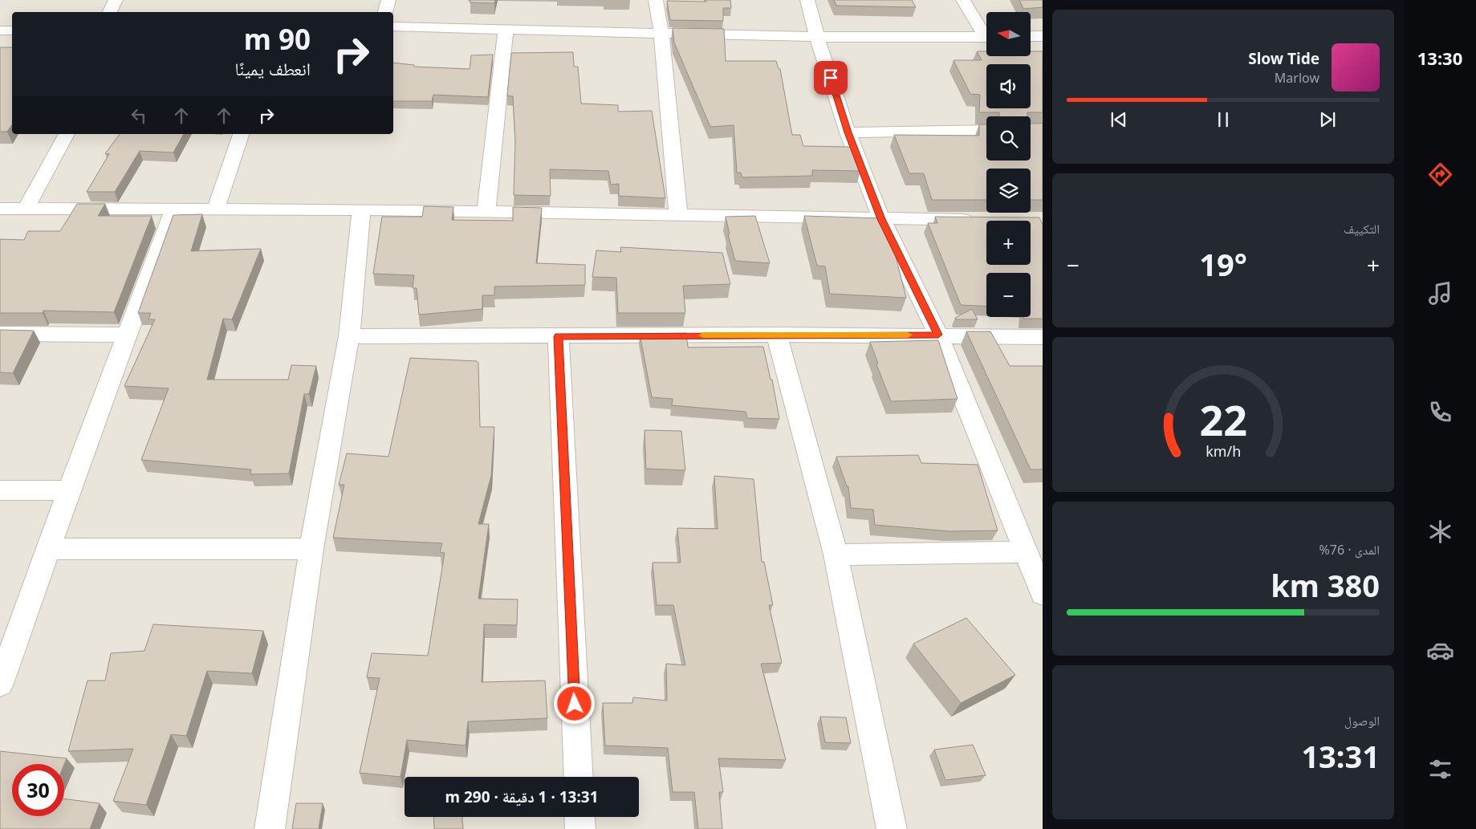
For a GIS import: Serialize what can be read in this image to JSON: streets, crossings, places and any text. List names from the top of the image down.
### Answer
{
  "north": "left",
  "page": {
    "tabs": "13:30",
    "map_buttons": ["+", "−"],
    "turn": ["90 m", "انعطف يمينًا"],
    "song": ["Slow Tide", "Marlow"],
    "tile": [
      "التكييف",
      ["المدى · 76%", "380 km"],
      ["الوصول", "13:31"]
    ],
    "heat": ["−", "19°", "+"],
    "limit": "30",
    "trip": "13:31 · 1 دقيقة · 290 m",
    "gauge": ["22", "km/h"]
  }
}
